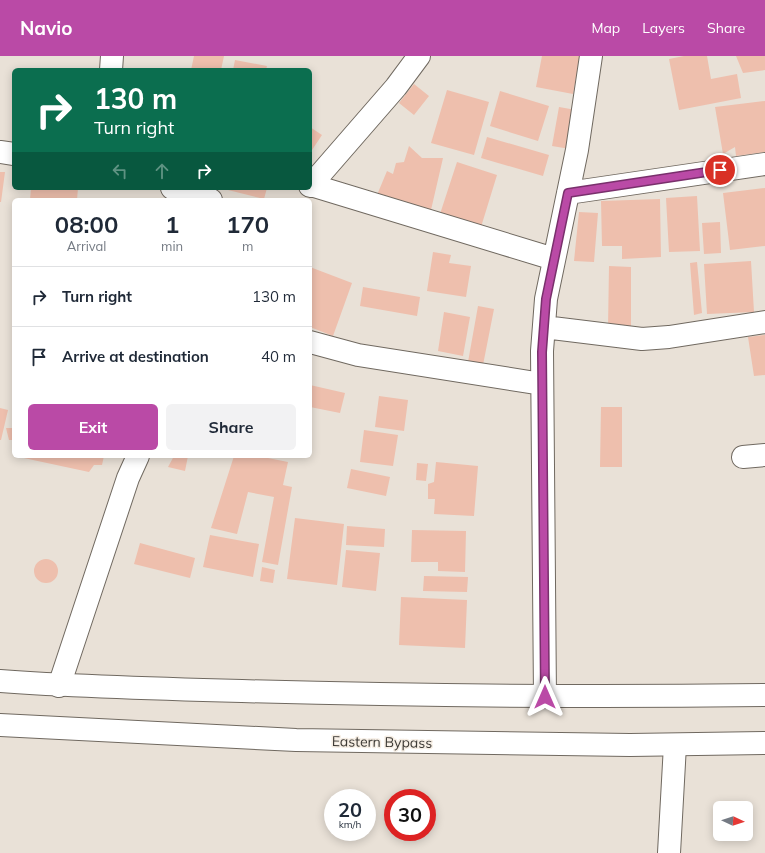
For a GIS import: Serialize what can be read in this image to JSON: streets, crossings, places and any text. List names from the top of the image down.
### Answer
{
  "streets": {
    "street": ["Eastern Bypass"]
  },
  "north": "right",
  "page": {
    "header": "Navio",
    "nav": ["Map", "Layers", "Share"],
    "turn": ["130 m", "Turn right"],
    "eta": [
      "08:00",
      "Arrival",
      "1",
      "min",
      "170",
      "m"
    ],
    "list": [
      {
        "name": "Turn right",
        "value": "130 m"
      },
      {
        "name": "Arrive at destination",
        "value": "40 m"
      }
    ],
    "buttons": ["Exit", "Share"],
    "speed": "20 km/h",
    "limit": "30"
  }
}
